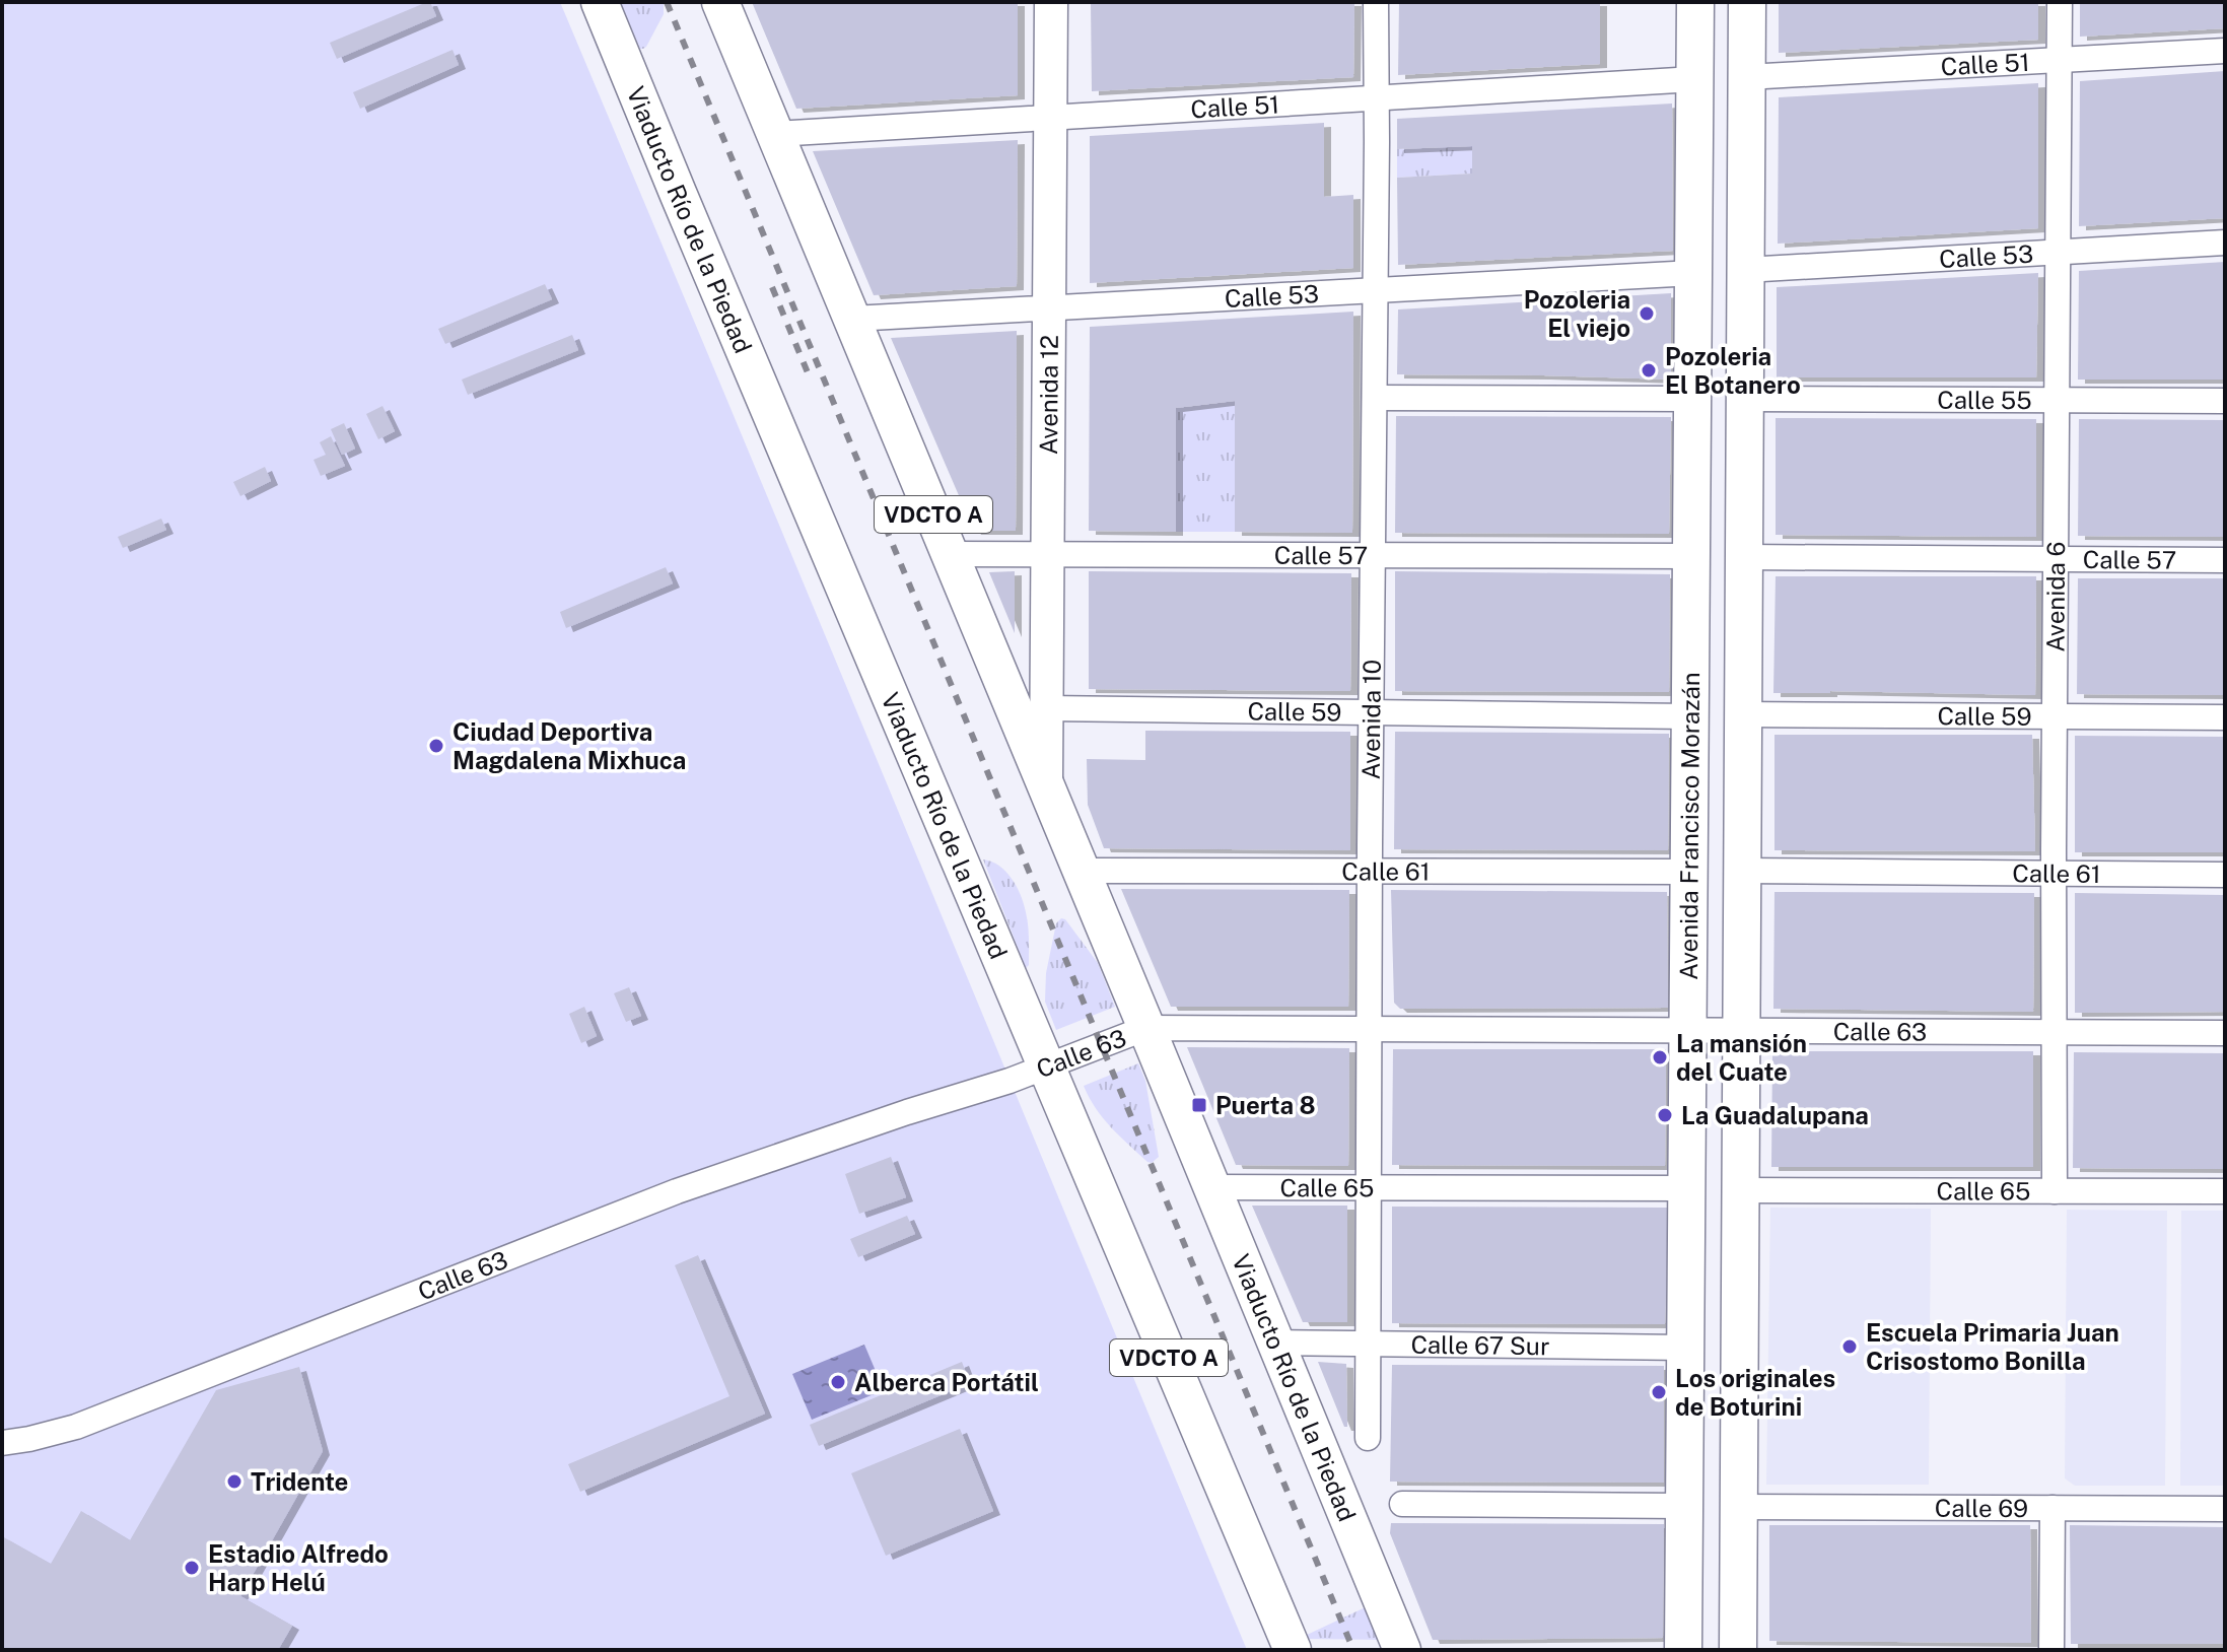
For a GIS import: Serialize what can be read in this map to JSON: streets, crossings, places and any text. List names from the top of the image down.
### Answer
{
  "streets": {
    "main road": ["Viaducto Río de la Piedad", "VDCTO A", "Avenida Francisco Morazán"],
    "street": [
      "Calle 51",
      "Calle 53",
      "Avenida 12",
      "Calle 55",
      "Calle 57",
      "Avenida 6",
      "Calle 59",
      "Avenida 10",
      "Calle 61",
      "Calle 63",
      "Calle 65",
      "Calle 67 Sur",
      "Calle 69"
    ]
  },
  "crossings": [
    ["Calle 51", "Viaducto Río de la Piedad"],
    ["Calle 51", "Avenida 12"],
    ["Calle 51", "Avenida 6"],
    ["Calle 51", "Avenida 10"],
    ["Calle 51", "Avenida Francisco Morazán"],
    ["Viaducto Río de la Piedad", "Calle 53"],
    ["Viaducto Río de la Piedad", "Avenida 12"],
    ["Viaducto Río de la Piedad", "Calle 57"],
    ["Viaducto Río de la Piedad", "Calle 61"],
    ["Viaducto Río de la Piedad", "Calle 63"],
    ["Viaducto Río de la Piedad", "Calle 65"],
    ["Viaducto Río de la Piedad", "Calle 67 Sur"],
    ["Calle 53", "Avenida 12"],
    ["Calle 53", "Avenida 6"],
    ["Calle 53", "Avenida 10"],
    ["Calle 53", "Avenida Francisco Morazán"],
    ["Avenida 12", "Calle 57"],
    ["Avenida 12", "Calle 59"],
    ["Calle 55", "Avenida 6"],
    ["Calle 57", "Avenida 6"],
    ["Calle 57", "Avenida 10"],
    ["Calle 57", "Avenida Francisco Morazán"],
    ["Avenida 6", "Calle 59"],
    ["Avenida 6", "Calle 61"],
    ["Avenida 6", "Calle 63"],
    ["Avenida 6", "Calle 65"],
    ["Calle 59", "Avenida 10"],
    ["Calle 59", "Avenida Francisco Morazán"],
    ["Avenida 10", "Calle 61"],
    ["Avenida 10", "Calle 63"],
    ["Avenida 10", "Calle 65"],
    ["Avenida 10", "Calle 67 Sur"],
    ["Avenida Francisco Morazán", "Calle 61"],
    ["Avenida Francisco Morazán", "Calle 63"],
    ["Avenida Francisco Morazán", "Calle 65"],
    ["Avenida Francisco Morazán", "Calle 67 Sur"]
  ],
  "places": {
    "other": [
      "Pozoleria El viejo",
      "Pozoleria El Botanero",
      "Ciudad Deportiva Magdalena Mixhuca",
      "La mansión del Cuate",
      "La Guadalupana",
      "Escuela Primaria Juan Crisostomo Bonilla",
      "Alberca Portátil",
      "Los originales de Boturini",
      "Tridente",
      "Estadio Alfredo Harp Helú"
    ],
    "transit": ["Puerta 8"]
  }
}
